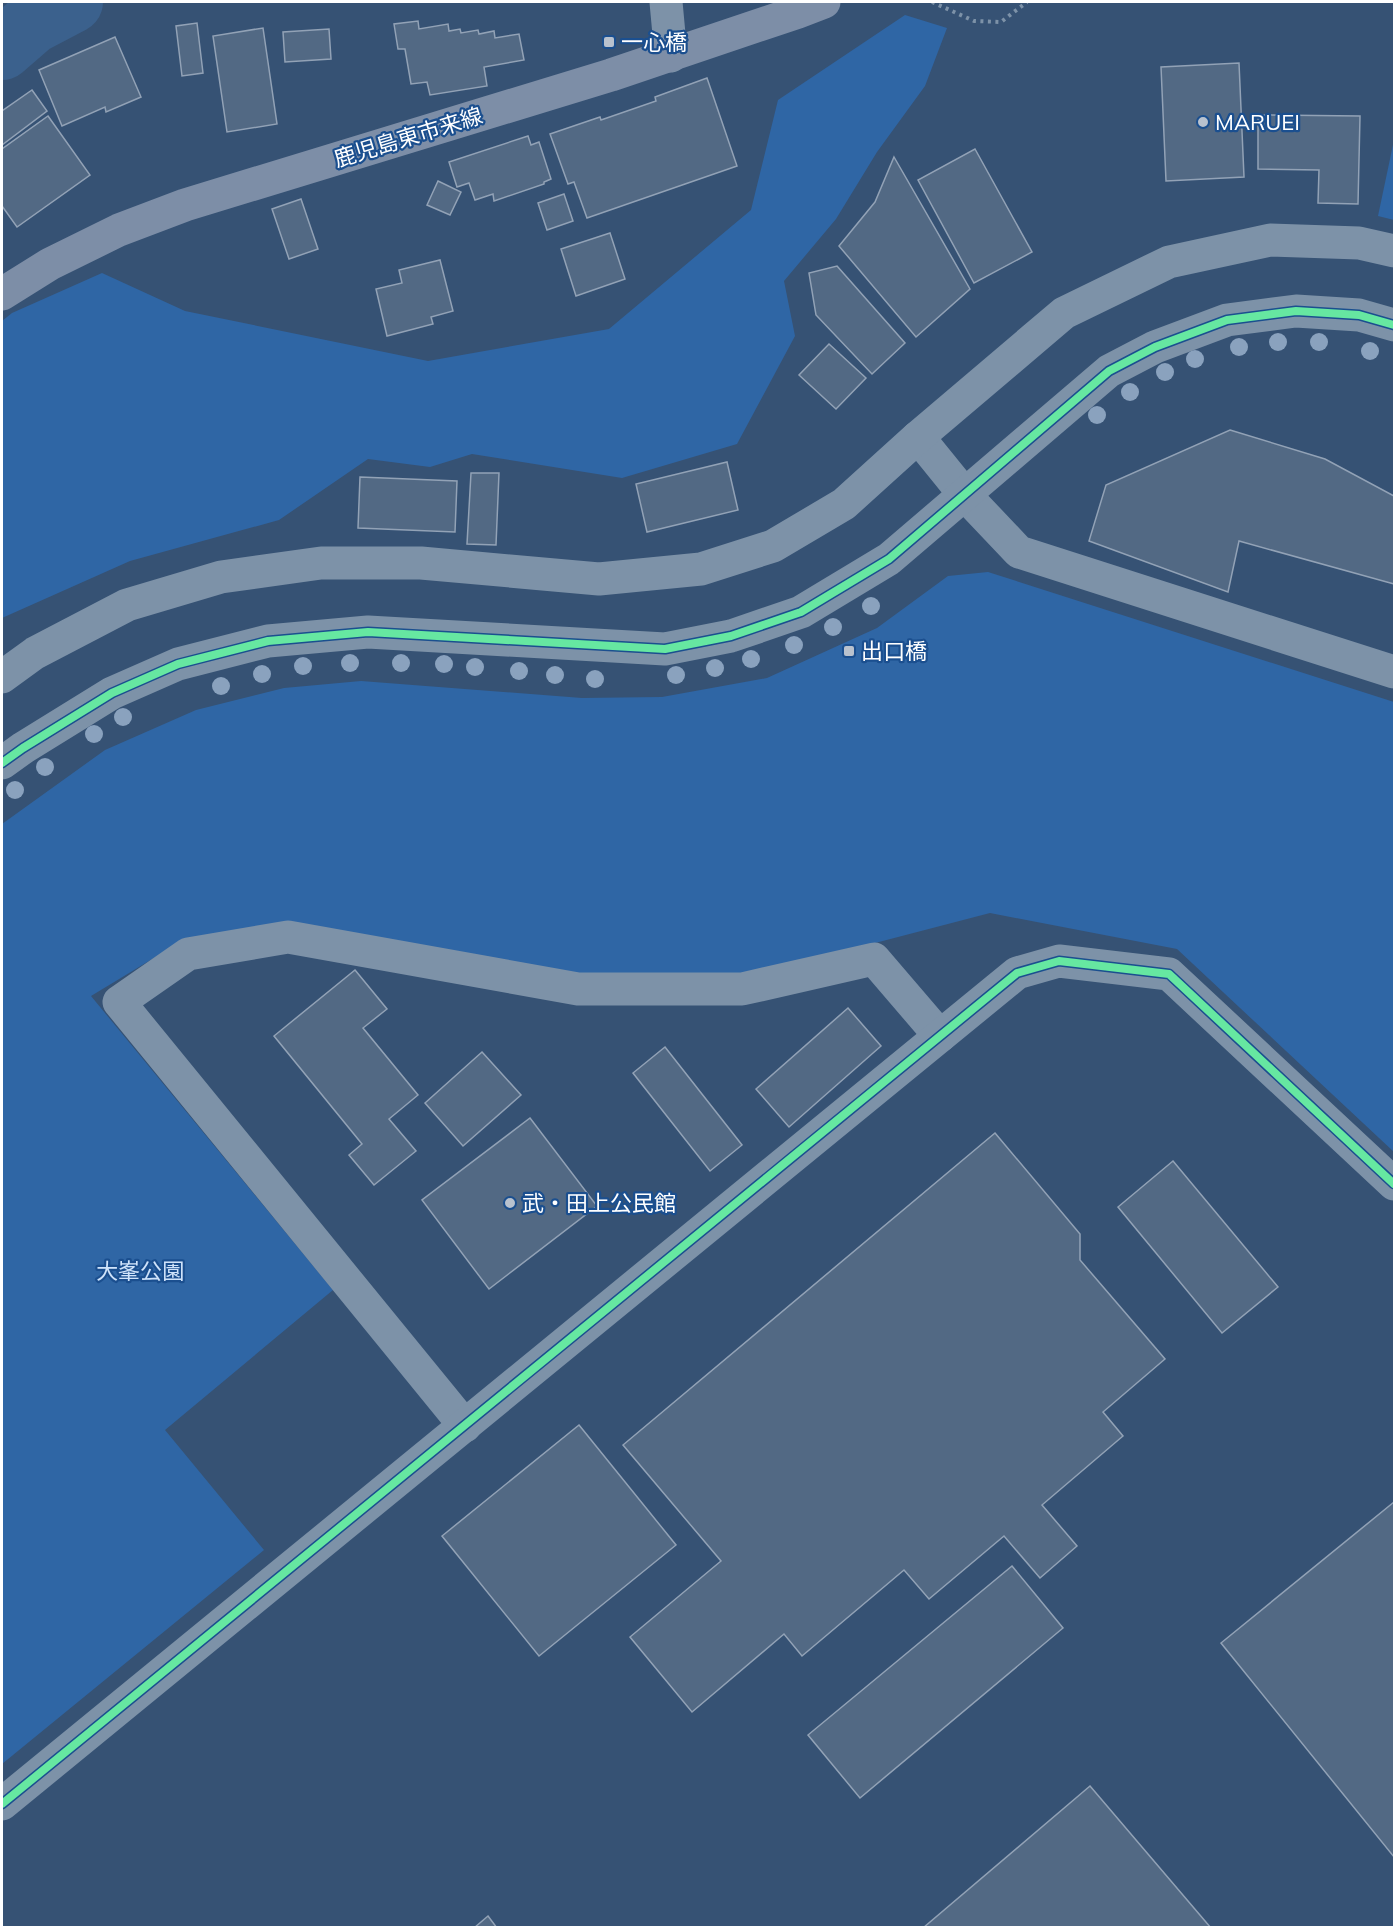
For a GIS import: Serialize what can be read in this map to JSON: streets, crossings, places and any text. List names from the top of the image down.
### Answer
{
  "streets": {
    "main road": ["鹿児島東市来線"]
  },
  "parks": ["大峯公園"],
  "places": {
    "transit": ["一心橋", "出口橋"],
    "other": ["MARUEI", "武・田上公民館"]
  }
}
